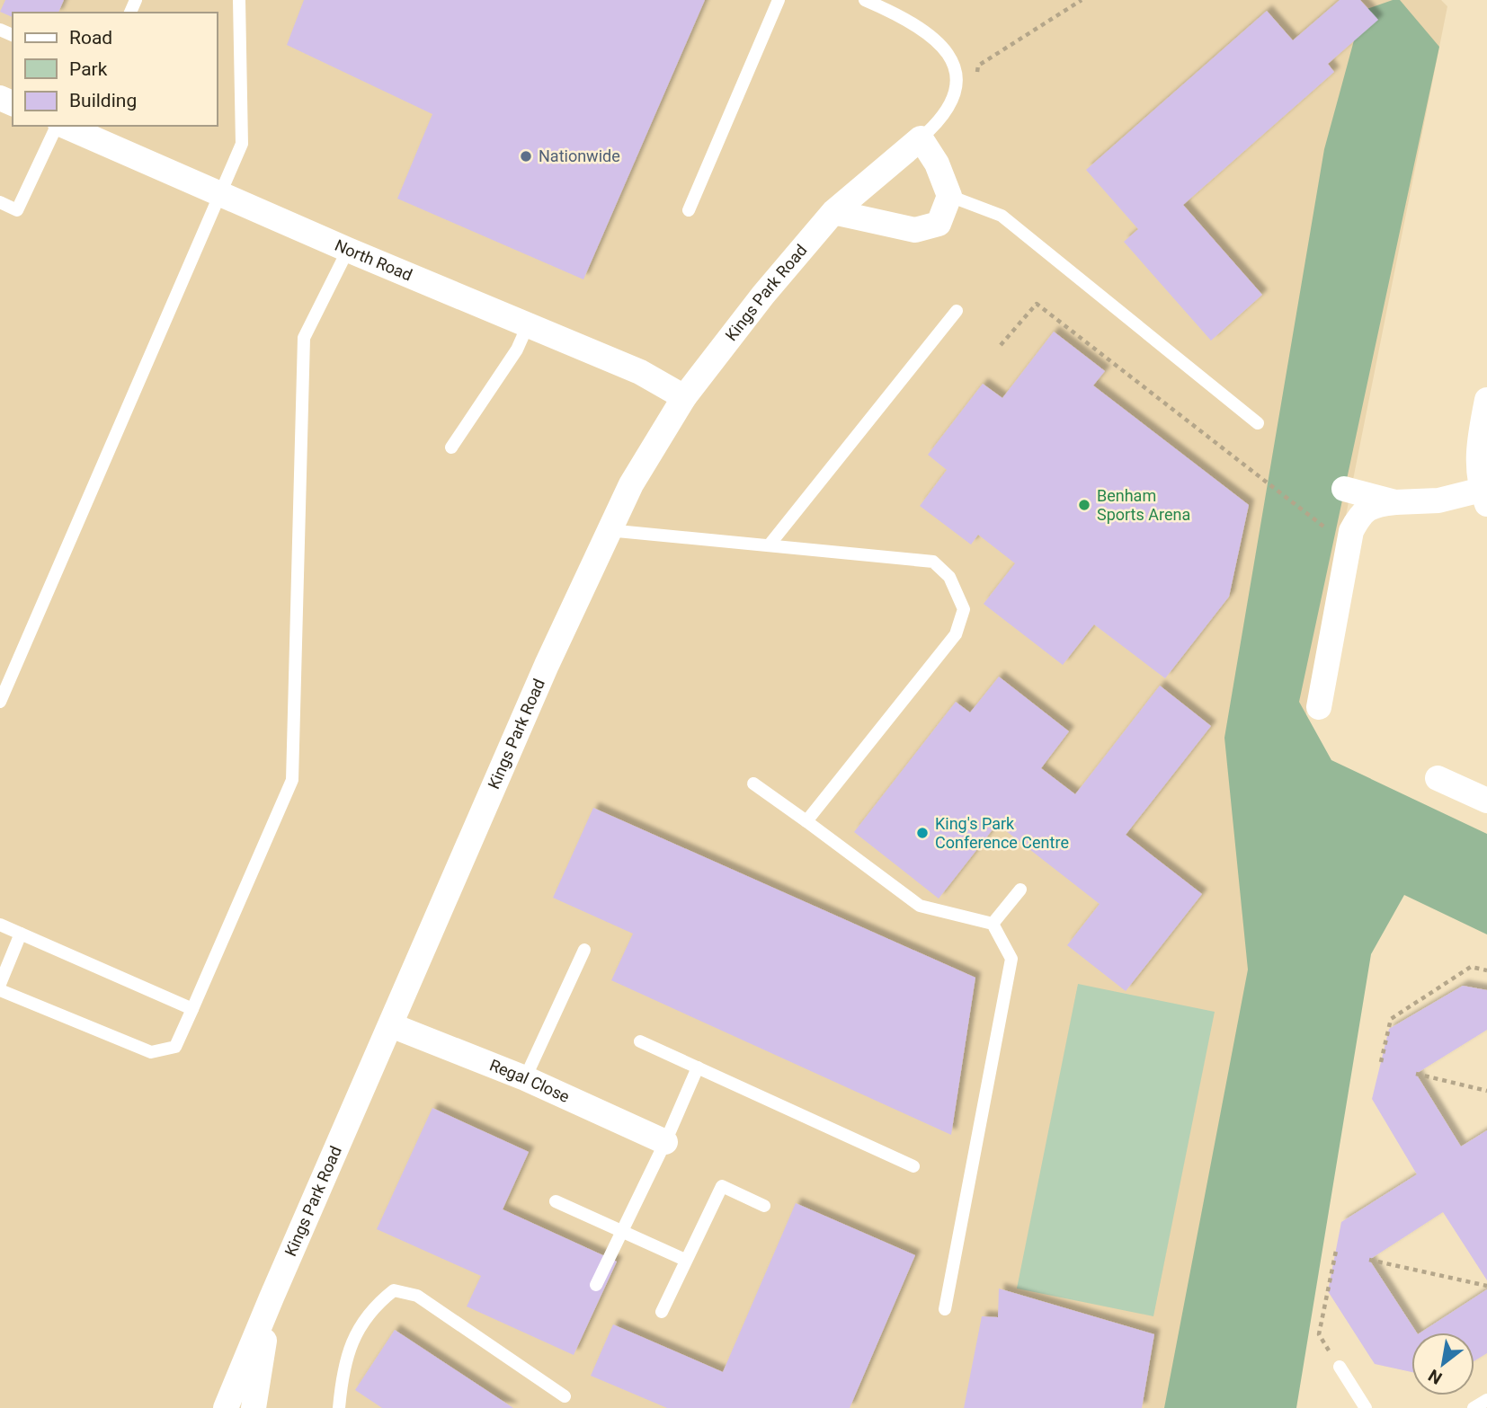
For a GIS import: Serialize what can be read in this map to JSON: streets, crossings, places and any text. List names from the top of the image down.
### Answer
{
  "streets": {
    "street": ["North Road", "Kings Park Road", "Regal Close"]
  },
  "crossings": [
    ["North Road", "Kings Park Road"],
    ["Kings Park Road", "Regal Close"]
  ],
  "places": ["Nationwide", "Benham Sports Arena", "King's Park Conference Centre"],
  "legend": ["Road", "Park", "Building"],
  "north": "bottom left"
}
